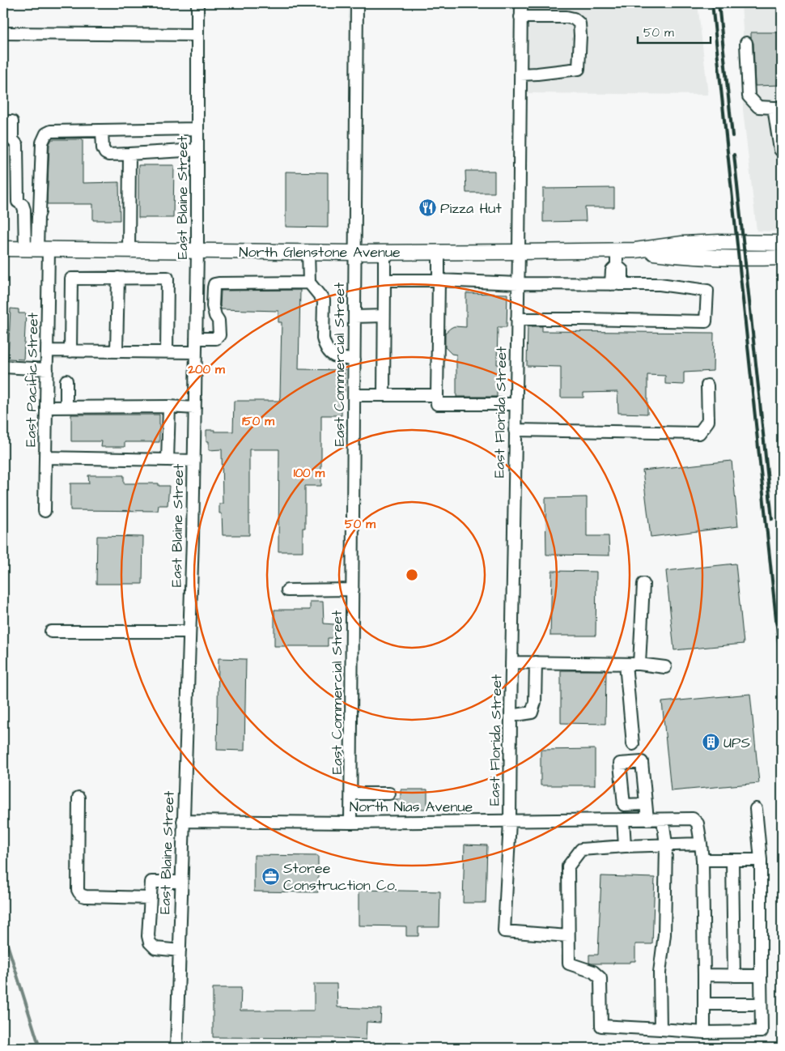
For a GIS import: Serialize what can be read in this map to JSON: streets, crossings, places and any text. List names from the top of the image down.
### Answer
{
  "streets": {
    "main road": ["North Glenstone Avenue"],
    "street": [
      "East Blaine Street",
      "East Commercial Street",
      "East Pacific Street",
      "East Florida Street",
      "North Nias Avenue"
    ]
  },
  "crossings": [
    ["East Blaine Street", "North Glenstone Avenue"],
    ["East Blaine Street", "North Nias Avenue"],
    ["North Glenstone Avenue", "East Commercial Street"],
    ["North Glenstone Avenue", "East Pacific Street"],
    ["North Glenstone Avenue", "East Florida Street"],
    ["East Commercial Street", "North Nias Avenue"],
    ["East Florida Street", "North Nias Avenue"]
  ],
  "places": {
    "restaurant": ["Pizza Hut"],
    "building": ["UPS"],
    "office": ["Storee Construction Co."]
  },
  "scale_bar": "50 m",
  "rings": [
    "200 m",
    "150 m",
    "100 m",
    "50 m"
  ]
}
